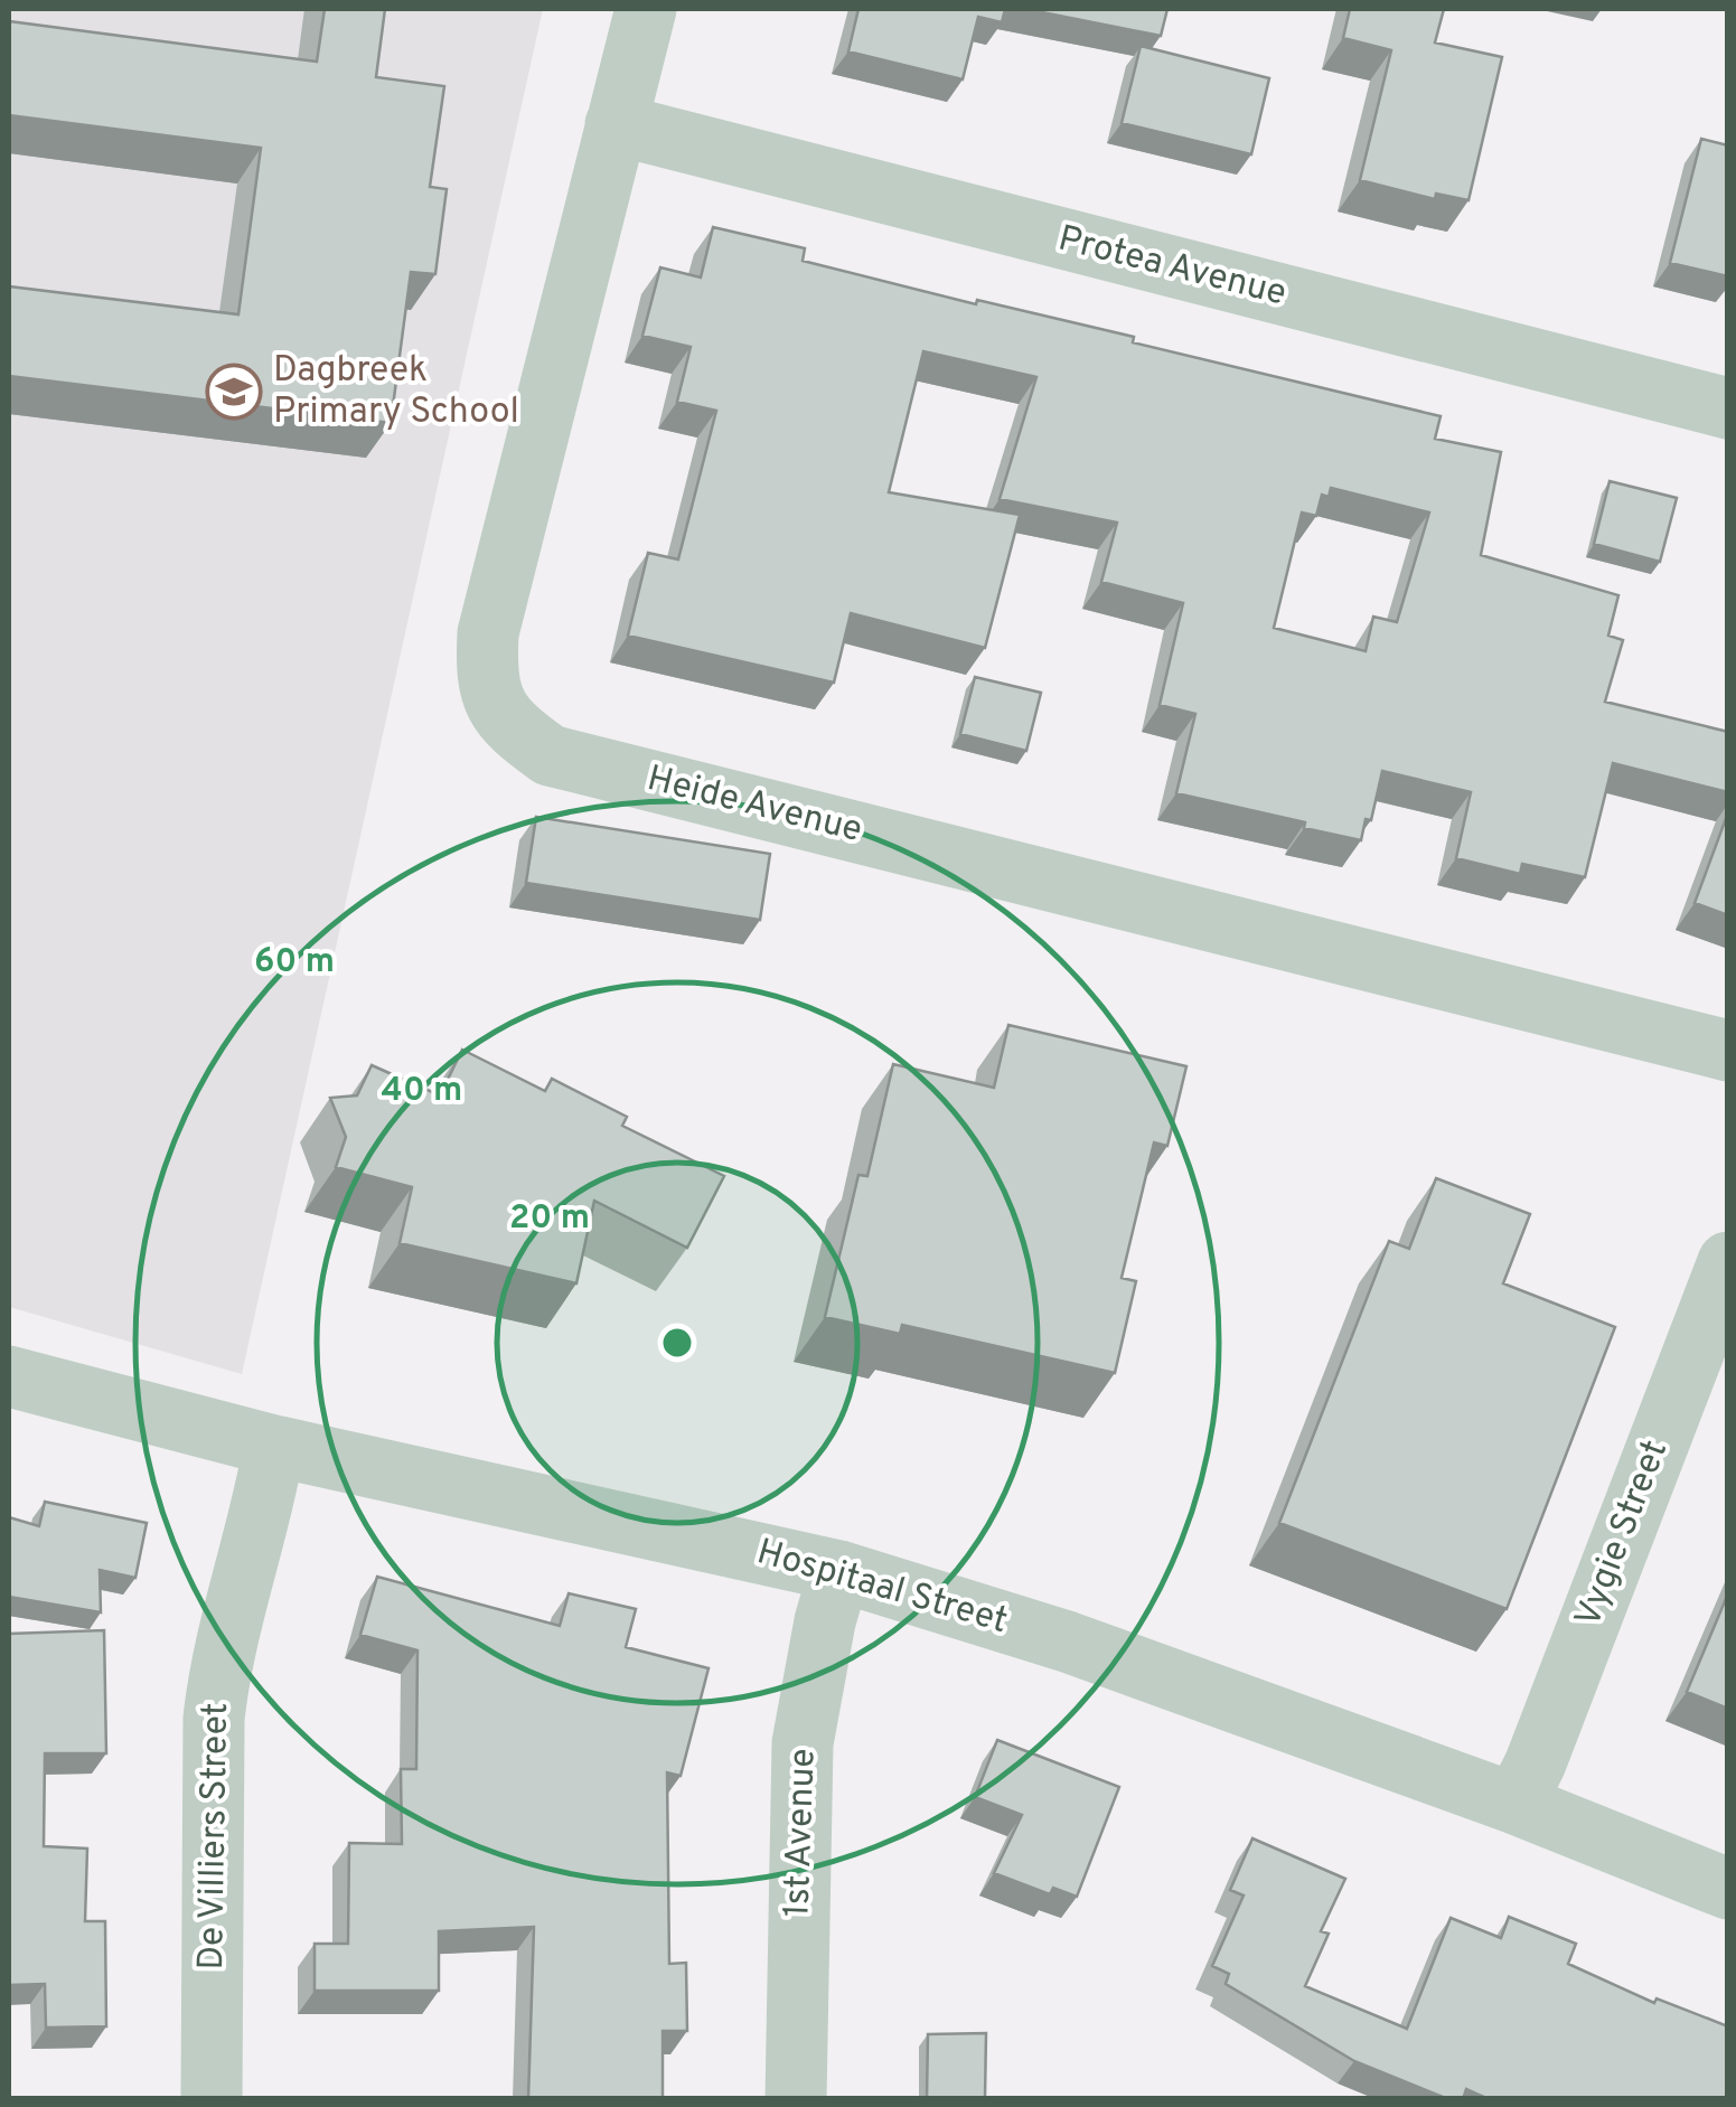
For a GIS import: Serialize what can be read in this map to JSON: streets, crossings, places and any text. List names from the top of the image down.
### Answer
{
  "streets": {
    "street": [
      "Protea Avenue",
      "Heide Avenue",
      "Vygie Street",
      "Hospitaal Street",
      "1st Avenue",
      "De Villiers Street"
    ]
  },
  "crossings": [
    ["Protea Avenue", "Heide Avenue"],
    ["Vygie Street", "Hospitaal Street"],
    ["Hospitaal Street", "1st Avenue"],
    ["Hospitaal Street", "De Villiers Street"]
  ],
  "places": {
    "school or university": ["Dagbreek Primary School"]
  },
  "rings": ["60 m", "40 m", "20 m"]
}
